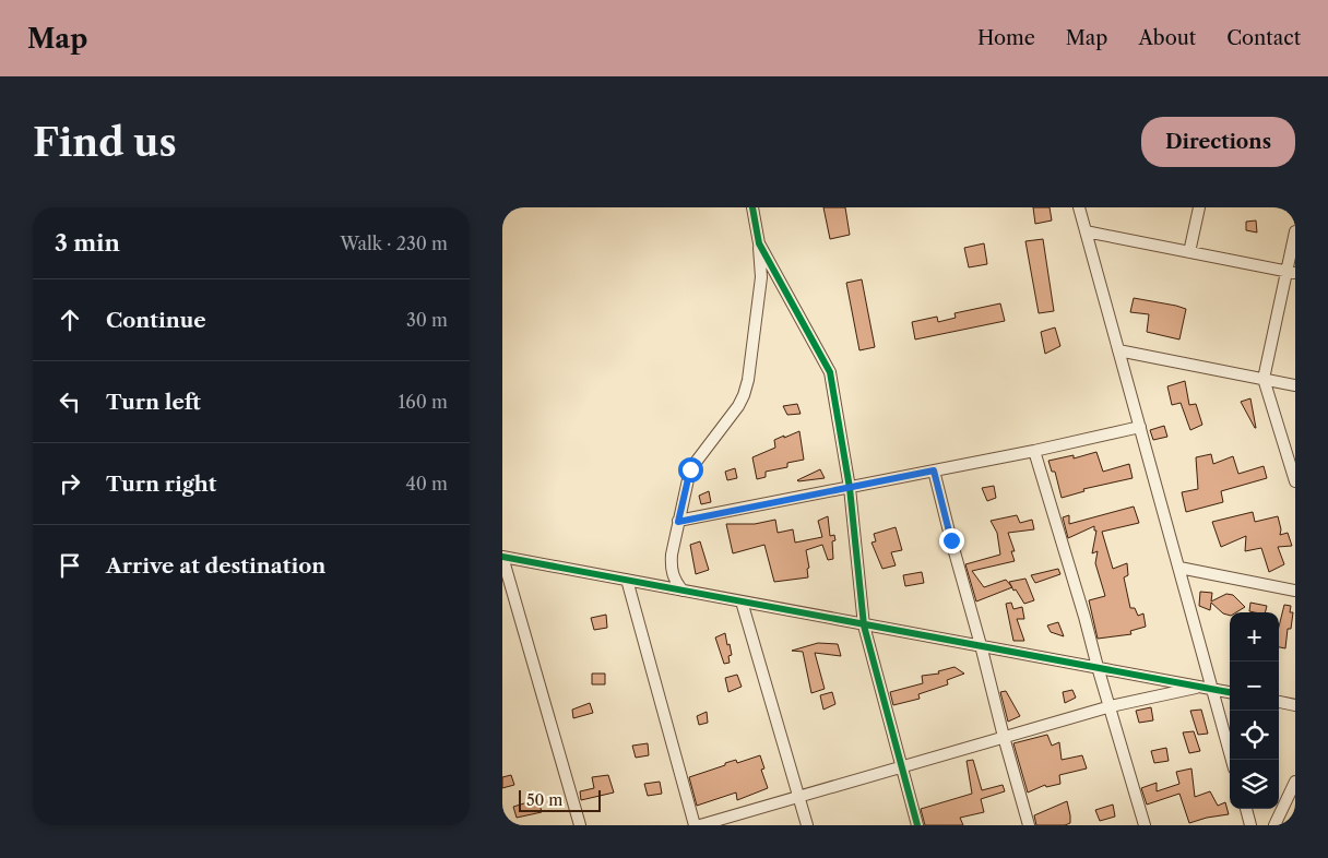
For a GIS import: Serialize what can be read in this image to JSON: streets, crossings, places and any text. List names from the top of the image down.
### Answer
{
  "scale_bar": "50 m",
  "page": {
    "header": "Map",
    "nav": [
      "Home",
      "Map",
      "About",
      "Contact"
    ],
    "buttons": "Directions",
    "title": "Find us",
    "heading": ["3 min", "Walk · 230 m"],
    "list": [
      ["Continue", "30 m"],
      ["Turn left", "160 m"],
      ["Turn right", "40 m"],
      "Arrive at destination"
    ],
    "map_buttons": ["+", "−"],
    "scale": "50 m"
  }
}
